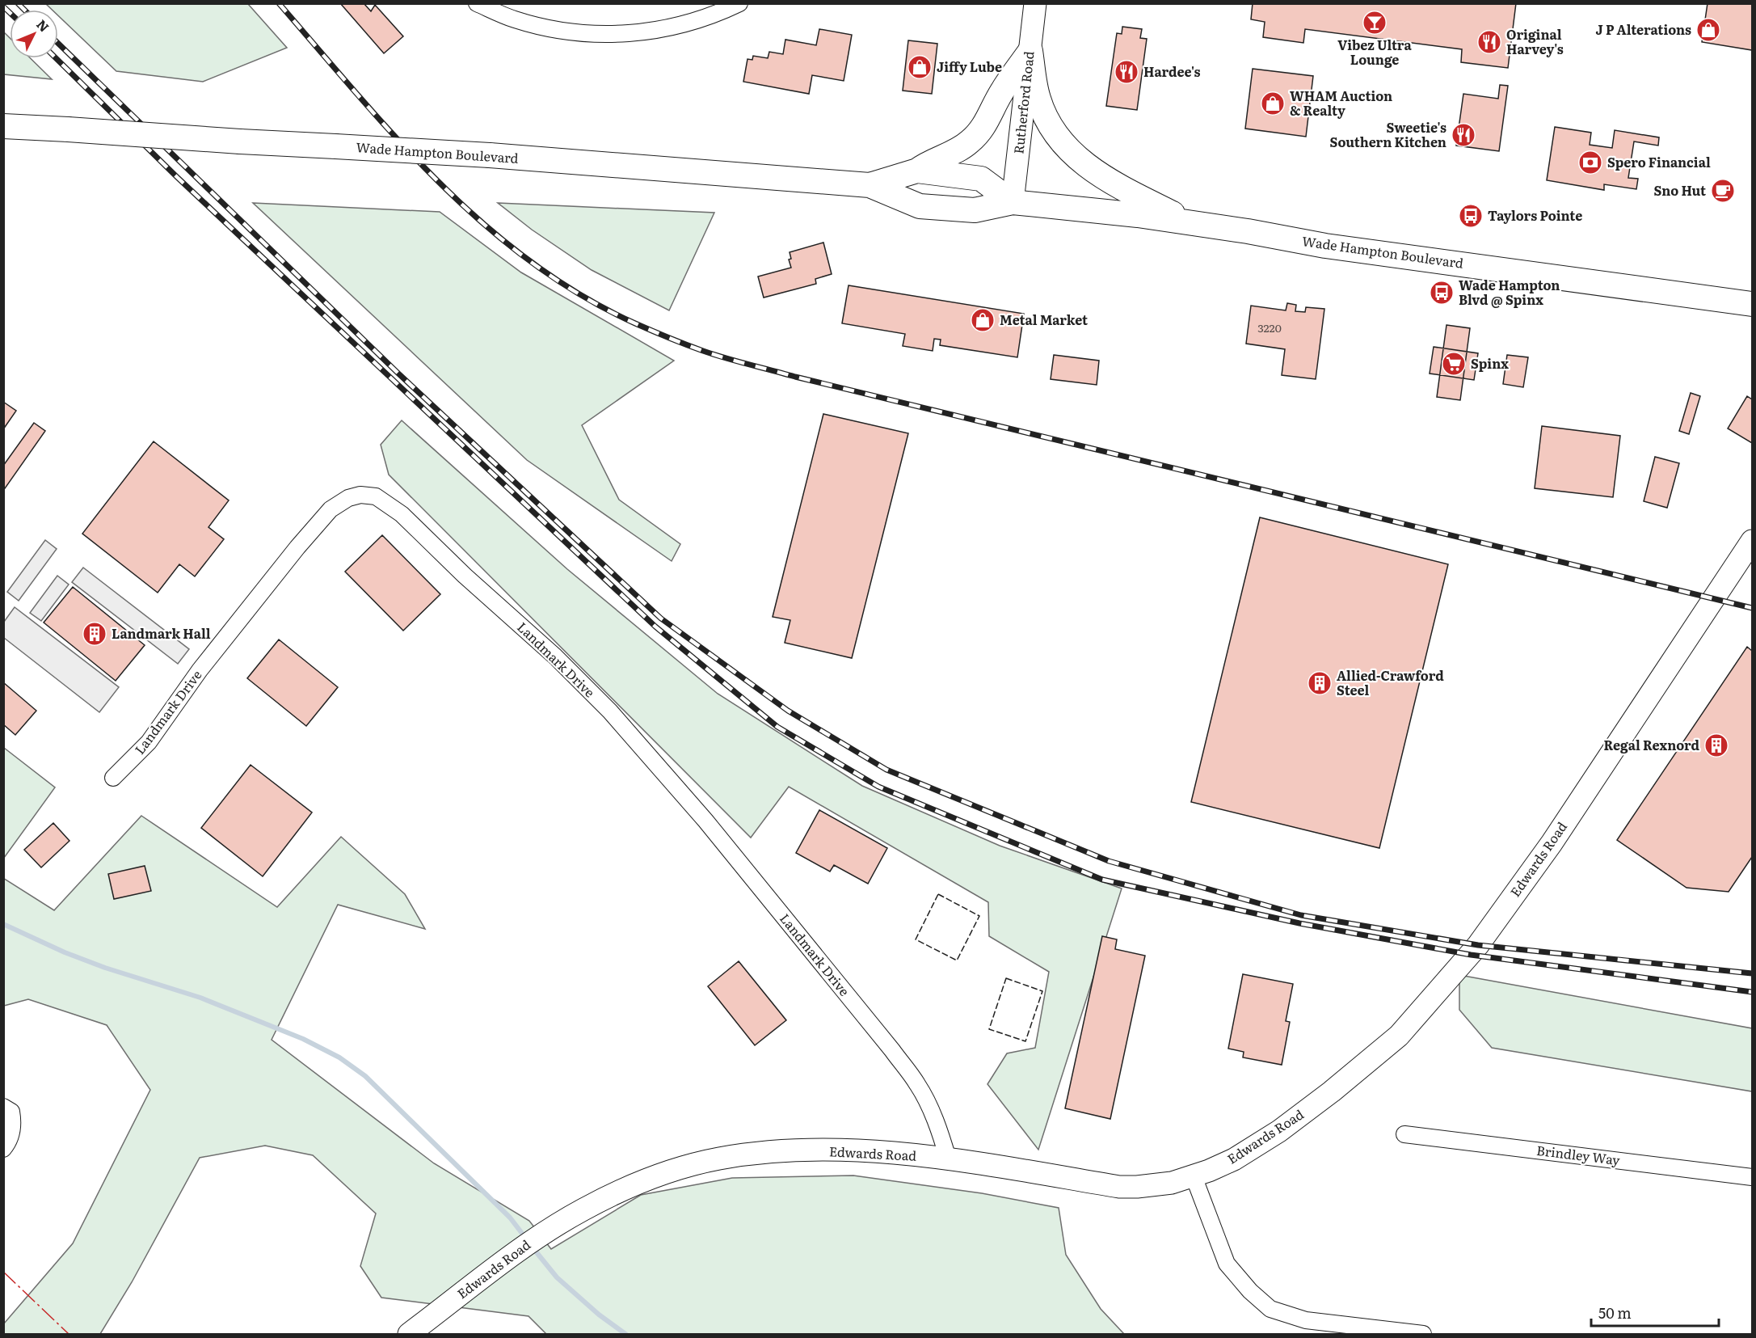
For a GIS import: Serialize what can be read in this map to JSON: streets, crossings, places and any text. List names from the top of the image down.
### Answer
{
  "streets": {
    "main road": ["Rutherford Road", "Wade Hampton Boulevard", "Edwards Road"],
    "street": ["Landmark Drive", "Brindley Way"]
  },
  "crossings": [
    ["Rutherford Road", "Wade Hampton Boulevard"],
    ["Landmark Drive", "Edwards Road"]
  ],
  "places": {
    "bar": ["Vibez Ultra Lounge"],
    "shop": [
      "J P Alterations",
      "Jiffy Lube",
      "WHAM Auction & Realty",
      "Metal Market"
    ],
    "restaurant": ["Original Harvey's", "Hardee's", "Sweetie's Southern Kitchen"],
    "bank": ["Spero Financial"],
    "cafe": ["Sno Hut"],
    "bus stop": ["Taylors Pointe", "Wade Hampton Blvd @ Spinx"],
    "supermarket": ["Spinx"],
    "building": ["Landmark Hall", "Allied-Crawford Steel", "Regal Rexnord"]
  },
  "house_numbers": ["3220"],
  "scale_bar": "50 m",
  "north": "top right"
}
